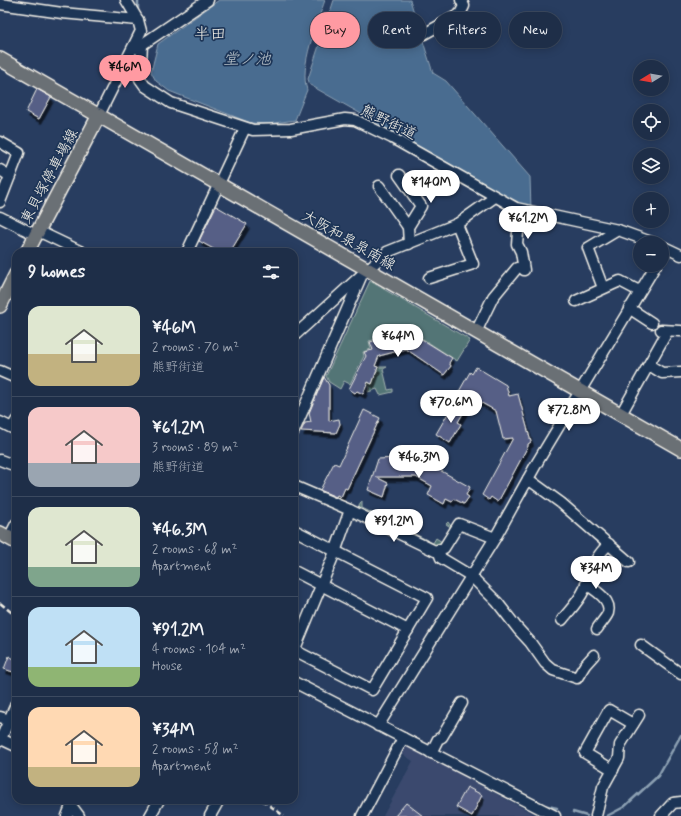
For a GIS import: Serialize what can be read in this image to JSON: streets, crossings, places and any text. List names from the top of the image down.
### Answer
{
  "streets": {
    "main road": ["東貝塚停車場線", "大阪和泉泉南線"],
    "street": ["熊野街道"]
  },
  "crossings": [
    ["東貝塚停車場線", "大阪和泉泉南線"]
  ],
  "districts": ["半田"],
  "water": ["堂ノ池"],
  "north": "left",
  "page": {
    "chip": [
      "Buy",
      "Rent",
      "Filters",
      "New"
    ],
    "price": [
      "¥46M",
      "¥140M",
      "¥61.2M",
      "¥64M",
      "¥70.6M",
      "¥72.8M",
      "¥46.3M",
      "¥91.2M",
      "¥34M"
    ],
    "map_buttons": ["+", "−"],
    "heading": "9 homes",
    "list": [
      {
        "name": "¥46M",
        "note": "2 rooms · 70 m² · 熊野街道"
      },
      {
        "name": "¥61.2M",
        "note": "3 rooms · 89 m² · 熊野街道"
      },
      {
        "name": "¥46.3M",
        "note": "2 rooms · 68 m² · Apartment"
      },
      {
        "name": "¥91.2M",
        "note": "4 rooms · 104 m² · House"
      },
      {
        "name": "¥34M",
        "note": "2 rooms · 58 m² · Apartment"
      }
    ]
  }
}
